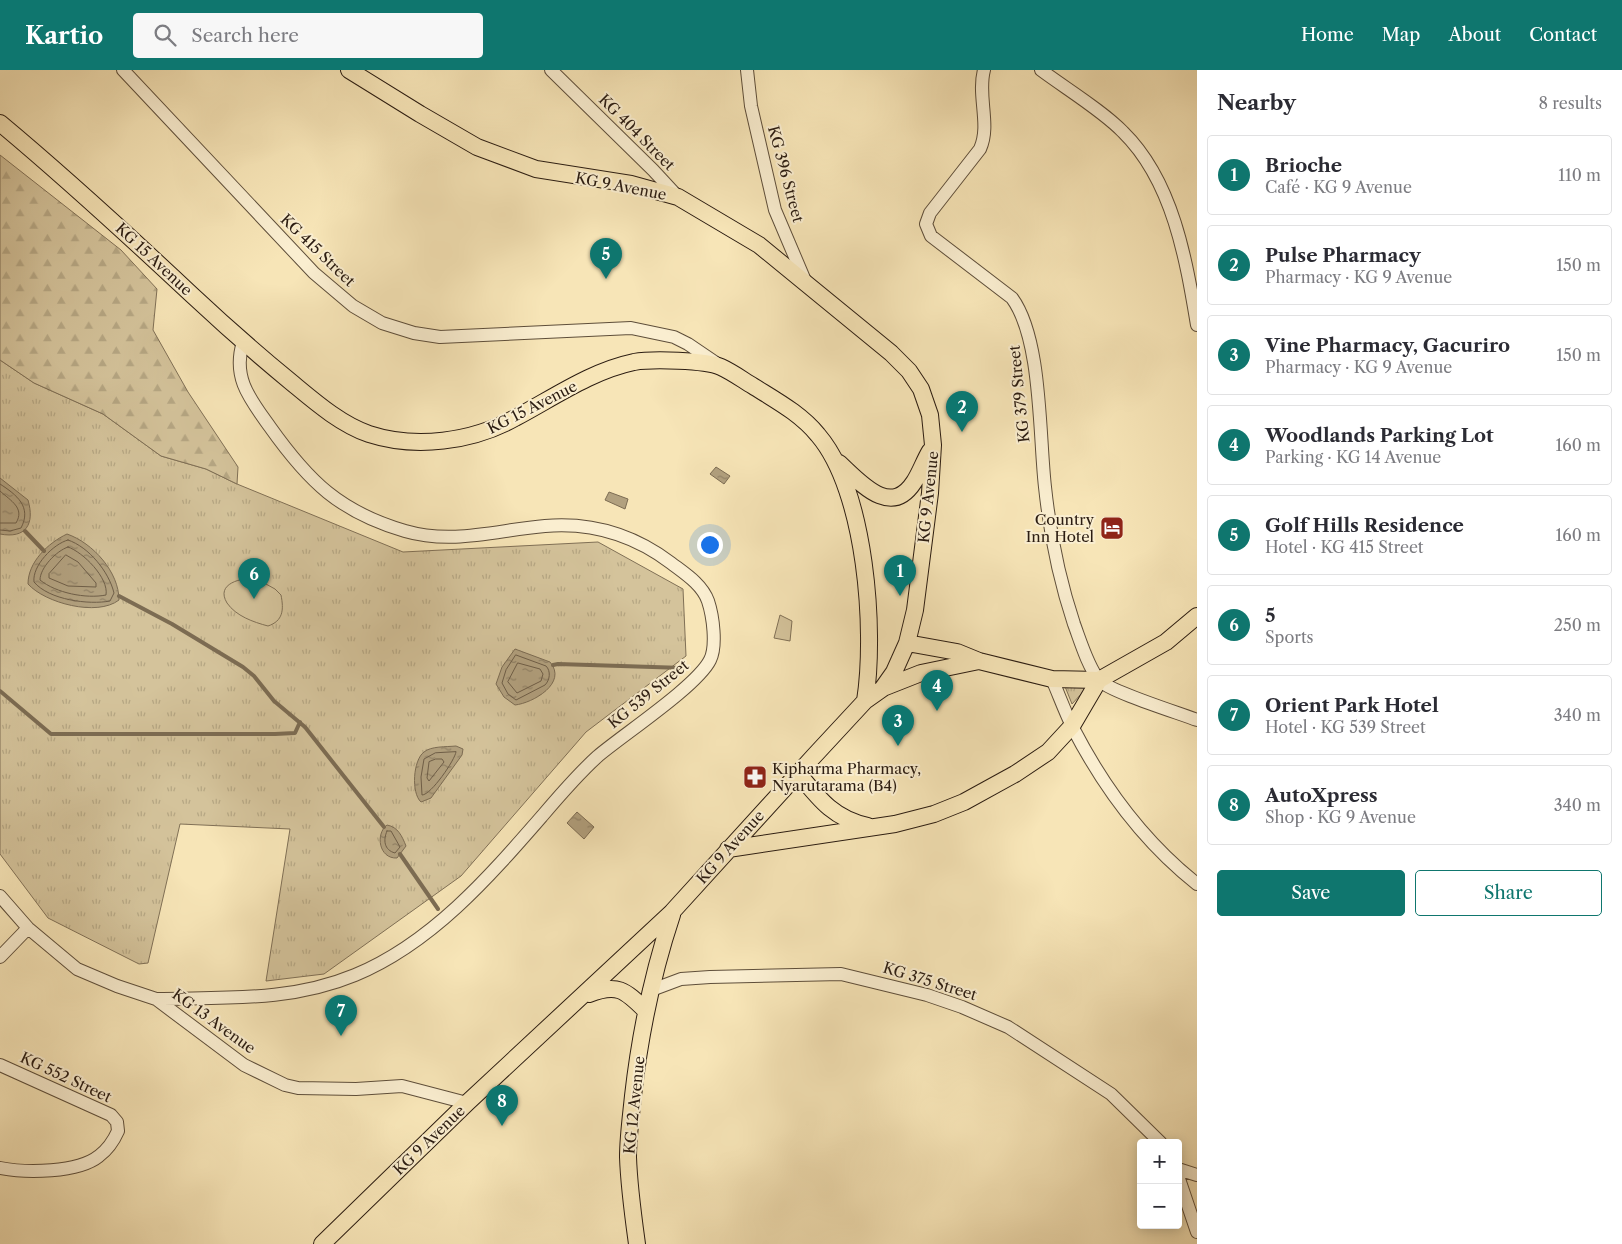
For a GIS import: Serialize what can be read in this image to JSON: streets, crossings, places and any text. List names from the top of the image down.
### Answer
{
  "streets": {
    "main road": ["KG 9 Avenue", "KG 15 Avenue", "KG 12 Avenue"],
    "street": [
      "KG 404 Street",
      "KG 396 Street",
      "KG 415 Street",
      "KG 379 Street",
      "KG 539 Street",
      "KG 375 Street",
      "KG 13 Avenue",
      "KG 552 Street"
    ]
  },
  "crossings": [
    ["KG 404 Street", "KG 9 Avenue"],
    ["KG 396 Street", "KG 9 Avenue"],
    ["KG 9 Avenue", "KG 15 Avenue"],
    ["KG 9 Avenue", "KG 13 Avenue"],
    ["KG 9 Avenue", "KG 12 Avenue"],
    ["KG 415 Street", "KG 15 Avenue"],
    ["KG 15 Avenue", "KG 539 Street"],
    ["KG 539 Street", "KG 13 Avenue"],
    ["KG 375 Street", "KG 12 Avenue"]
  ],
  "places": {
    "hotel": ["Country Inn Hotel"],
    "pharmacy": ["Kipharma Pharmacy, Nyarutarama (B4)"]
  },
  "page": {
    "header": "Kartio",
    "search": "Search here",
    "nav": [
      "Home",
      "Map",
      "About",
      "Contact"
    ],
    "heading": ["Nearby", "8 results"],
    "list": [
      {
        "mark": "1",
        "name": "Brioche",
        "note": "Café · KG 9 Avenue",
        "value": "110 m"
      },
      {
        "mark": "2",
        "name": "Pulse Pharmacy",
        "note": "Pharmacy · KG 9 Avenue",
        "value": "150 m"
      },
      {
        "mark": "3",
        "name": "Vine Pharmacy, Gacuriro",
        "note": "Pharmacy · KG 9 Avenue",
        "value": "150 m"
      },
      {
        "mark": "4",
        "name": "Woodlands Parking Lot",
        "note": "Parking · KG 14 Avenue",
        "value": "160 m"
      },
      {
        "mark": "5",
        "name": "Golf Hills Residence",
        "note": "Hotel · KG 415 Street",
        "value": "160 m"
      },
      {
        "mark": "6",
        "name": "5",
        "note": "Sports",
        "value": "250 m"
      },
      {
        "mark": "7",
        "name": "Orient Park Hotel",
        "note": "Hotel · KG 539 Street",
        "value": "340 m"
      },
      {
        "mark": "8",
        "name": "AutoXpress",
        "note": "Shop · KG 9 Avenue",
        "value": "340 m"
      }
    ],
    "pins": [
      "5",
      "2",
      "1",
      "6",
      "4",
      "3",
      "7",
      "8"
    ],
    "buttons": ["Save", "Share"],
    "map_buttons": ["+", "−"]
  }
}
